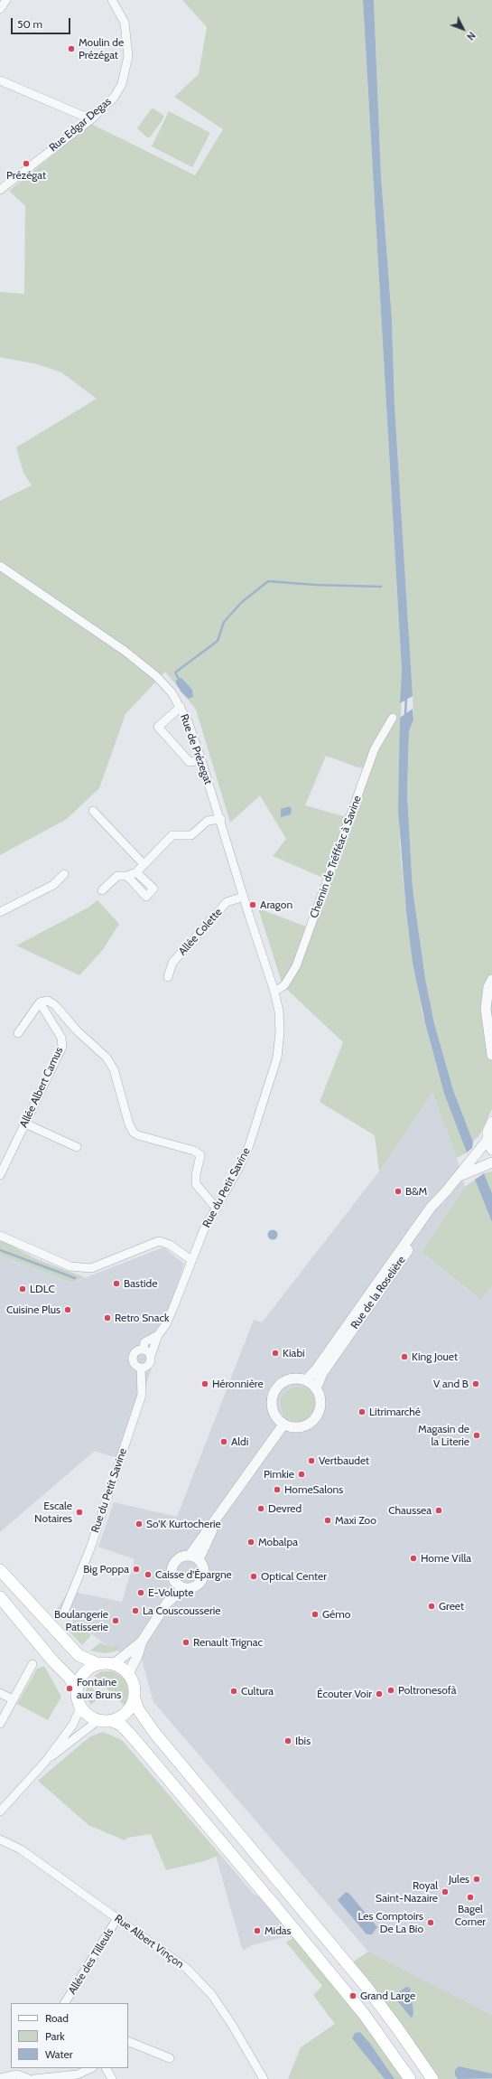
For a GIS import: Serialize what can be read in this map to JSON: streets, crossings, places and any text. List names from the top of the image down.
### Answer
{
  "streets": {
    "street": [
      "Rue Edgar Degas",
      "Rue de Prézegat",
      "Chemin de Tréfféac à Savine",
      "Allée Colette",
      "Allée Albert Camus",
      "Rue du Petit Savine",
      "Rue de la Roselière",
      "Rue Albert Vinçon",
      "Allée des Tilleuls"
    ]
  },
  "crossings": [
    ["Rue de Prézegat", "Chemin de Tréfféac à Savine"],
    ["Rue de Prézegat", "Allée Colette"],
    ["Rue de Prézegat", "Rue du Petit Savine"],
    ["Chemin de Tréfféac à Savine", "Rue du Petit Savine"],
    ["Rue Albert Vinçon", "Allée des Tilleuls"]
  ],
  "places": [
    "Moulin de Prézégat",
    "Prézégat",
    "Aragon",
    "B&M",
    "Bastide",
    "LDLC",
    "Cuisine Plus",
    "Retro Snack",
    "Kiabi",
    "King Jouet",
    "Héronnière",
    "V and B",
    "Litrimarché",
    "Magasin de la Literie",
    "Aldi",
    "Vertbaudet",
    "Pimkie",
    "HomeSalons",
    "Devred",
    "Chaussea",
    "Escale Notaires",
    "Maxi Zoo",
    "So'K Kurtocherie",
    "Mobalpa",
    "Home Villa",
    "Big Poppa",
    "Caisse d'Épargne",
    "Optical Center",
    "E-Volupte",
    "Greet",
    "La Couscousserie",
    "Gémo",
    "Boulangerie Patisserie",
    "Renault Trignac",
    "Fontaine aux Bruns",
    "Poltronesofà",
    "Cultura",
    "Écouter Voir",
    "Ibis",
    "Jules",
    "Royal Saint-Nazaire",
    "Bagel Corner",
    "Les Comptoirs De La Bio",
    "Midas",
    "Grand Large"
  ],
  "legend": ["Road", "Park", "Water"],
  "scale_bar": "50 m",
  "north": "bottom right"
}
